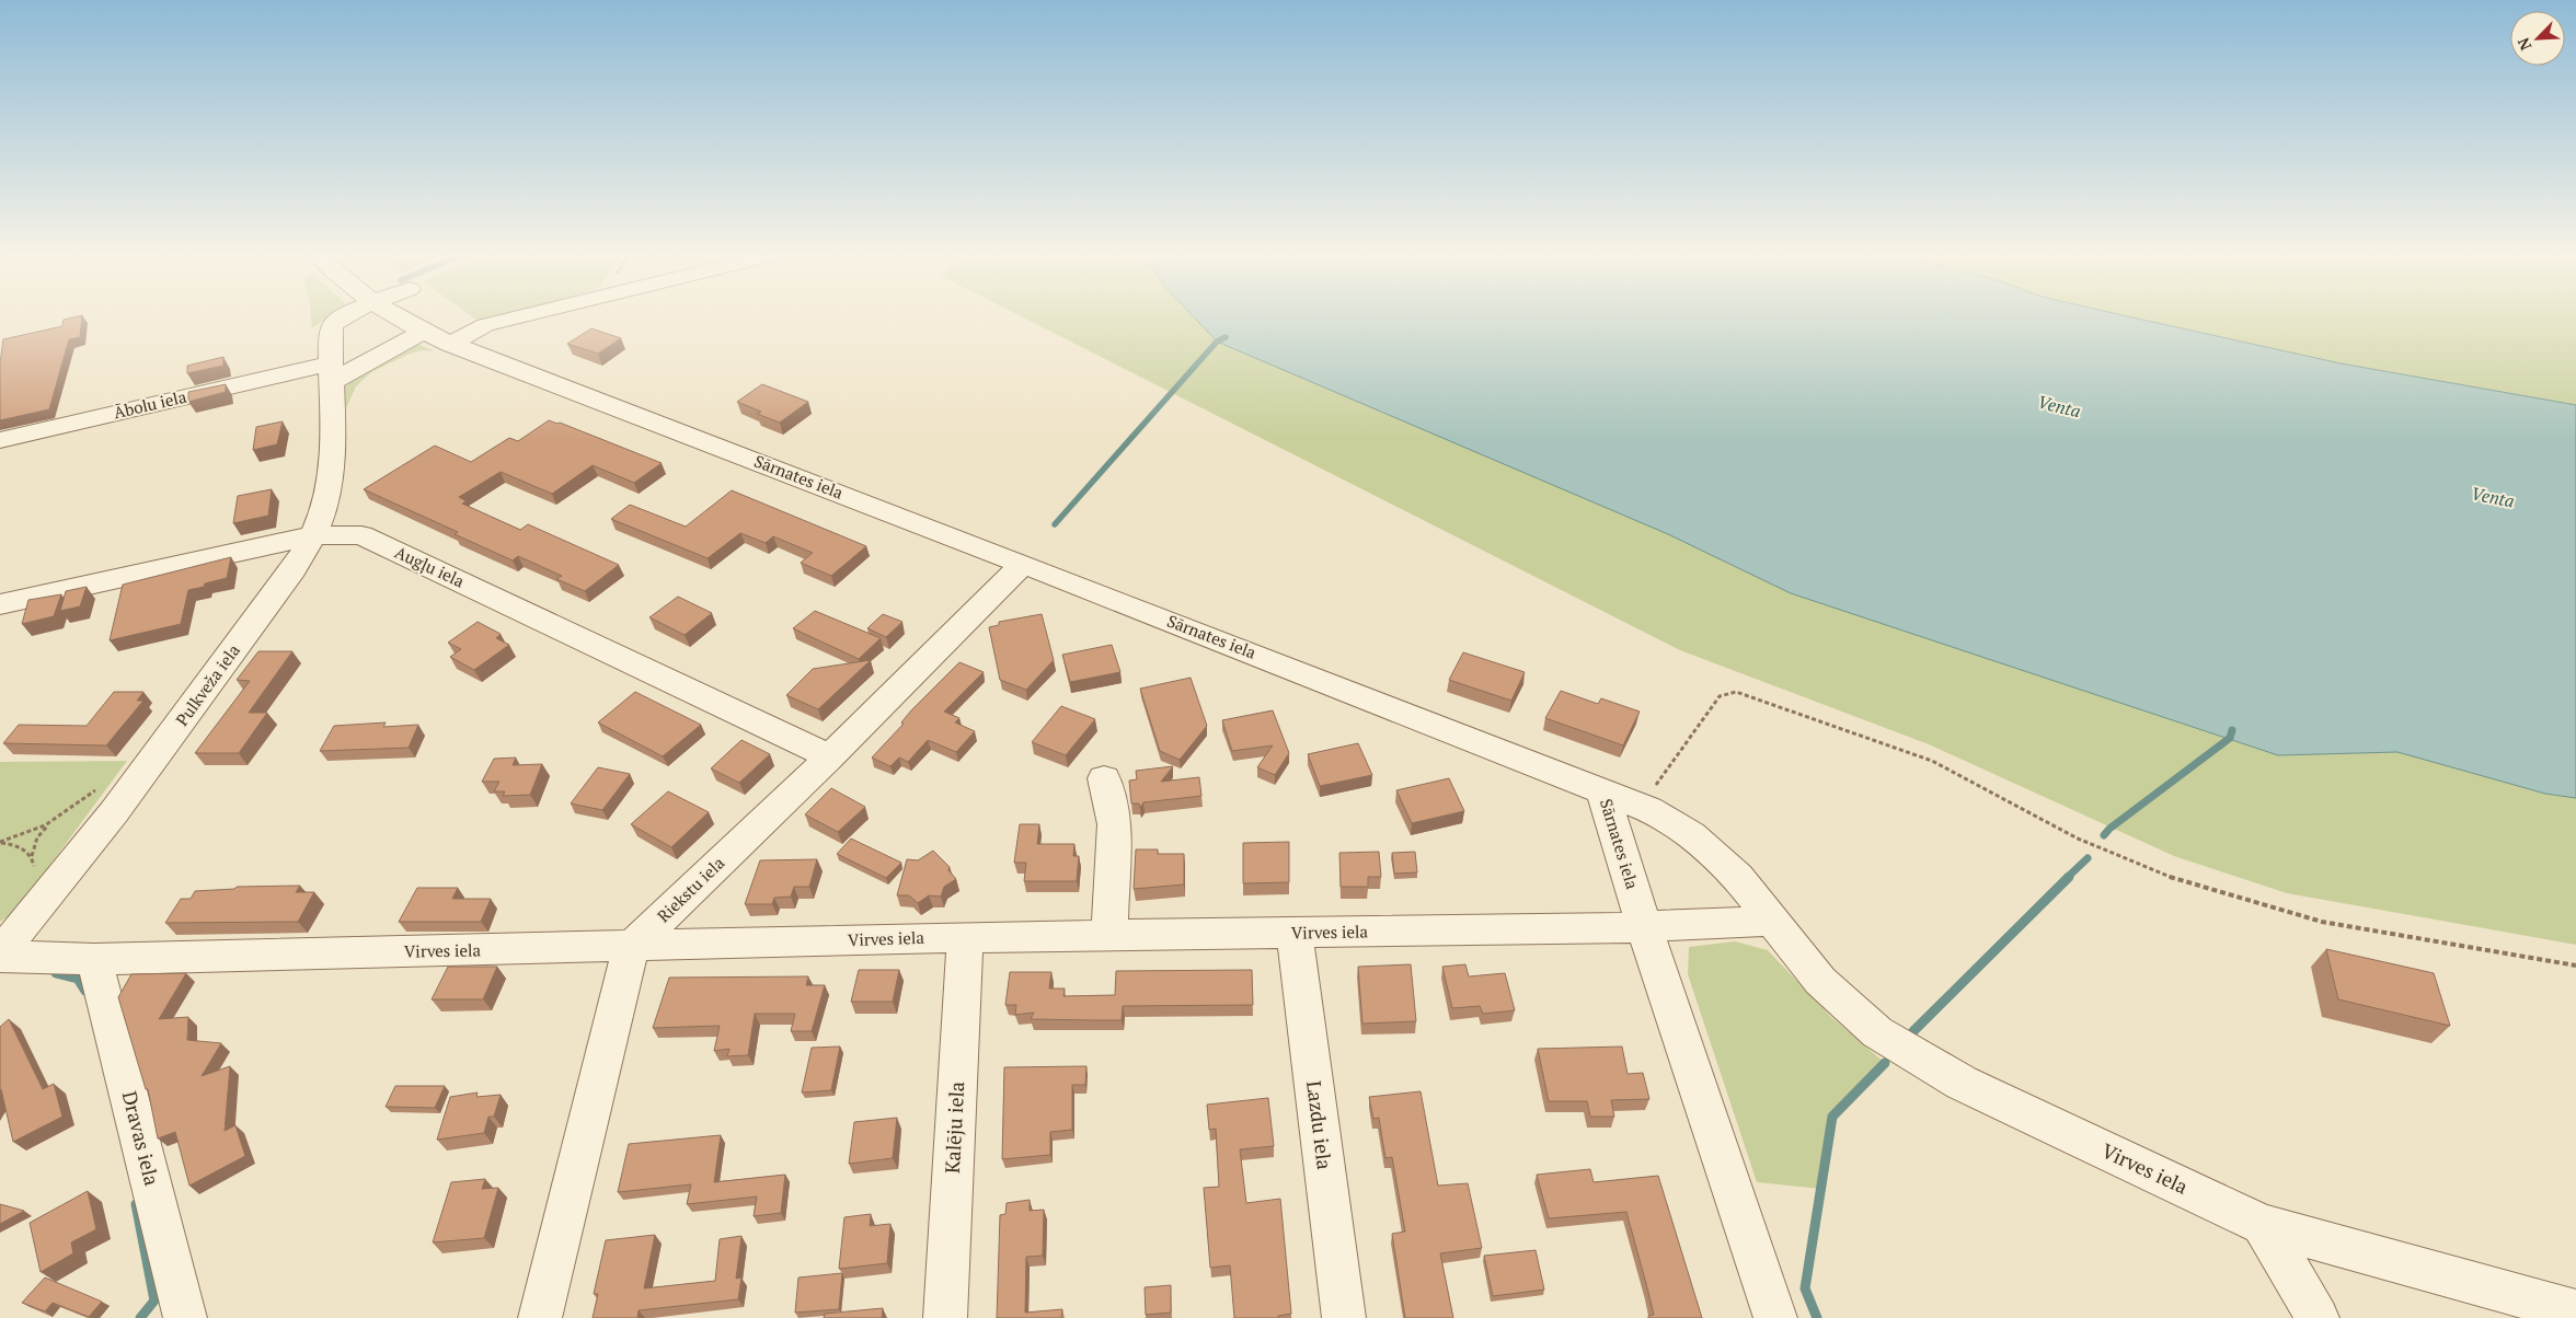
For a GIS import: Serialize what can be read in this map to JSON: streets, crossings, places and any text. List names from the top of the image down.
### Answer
{
  "streets": {
    "street": [
      "Ābolu iela",
      "Sārnates iela",
      "Augļu iela",
      "Pulkveža iela",
      "Riekstu iela",
      "Virves iela",
      "Lazdu iela",
      "Kalēju iela",
      "Dravas iela"
    ]
  },
  "crossings": [
    ["Ābolu iela", "Pulkveža iela"],
    ["Sārnates iela", "Riekstu iela"],
    ["Sārnates iela", "Virves iela"],
    ["Augļu iela", "Pulkveža iela"],
    ["Augļu iela", "Riekstu iela"],
    ["Pulkveža iela", "Virves iela"],
    ["Riekstu iela", "Virves iela"],
    ["Virves iela", "Lazdu iela"],
    ["Virves iela", "Kalēju iela"],
    ["Virves iela", "Dravas iela"]
  ],
  "water": ["Venta"],
  "north": "bottom left"
}
